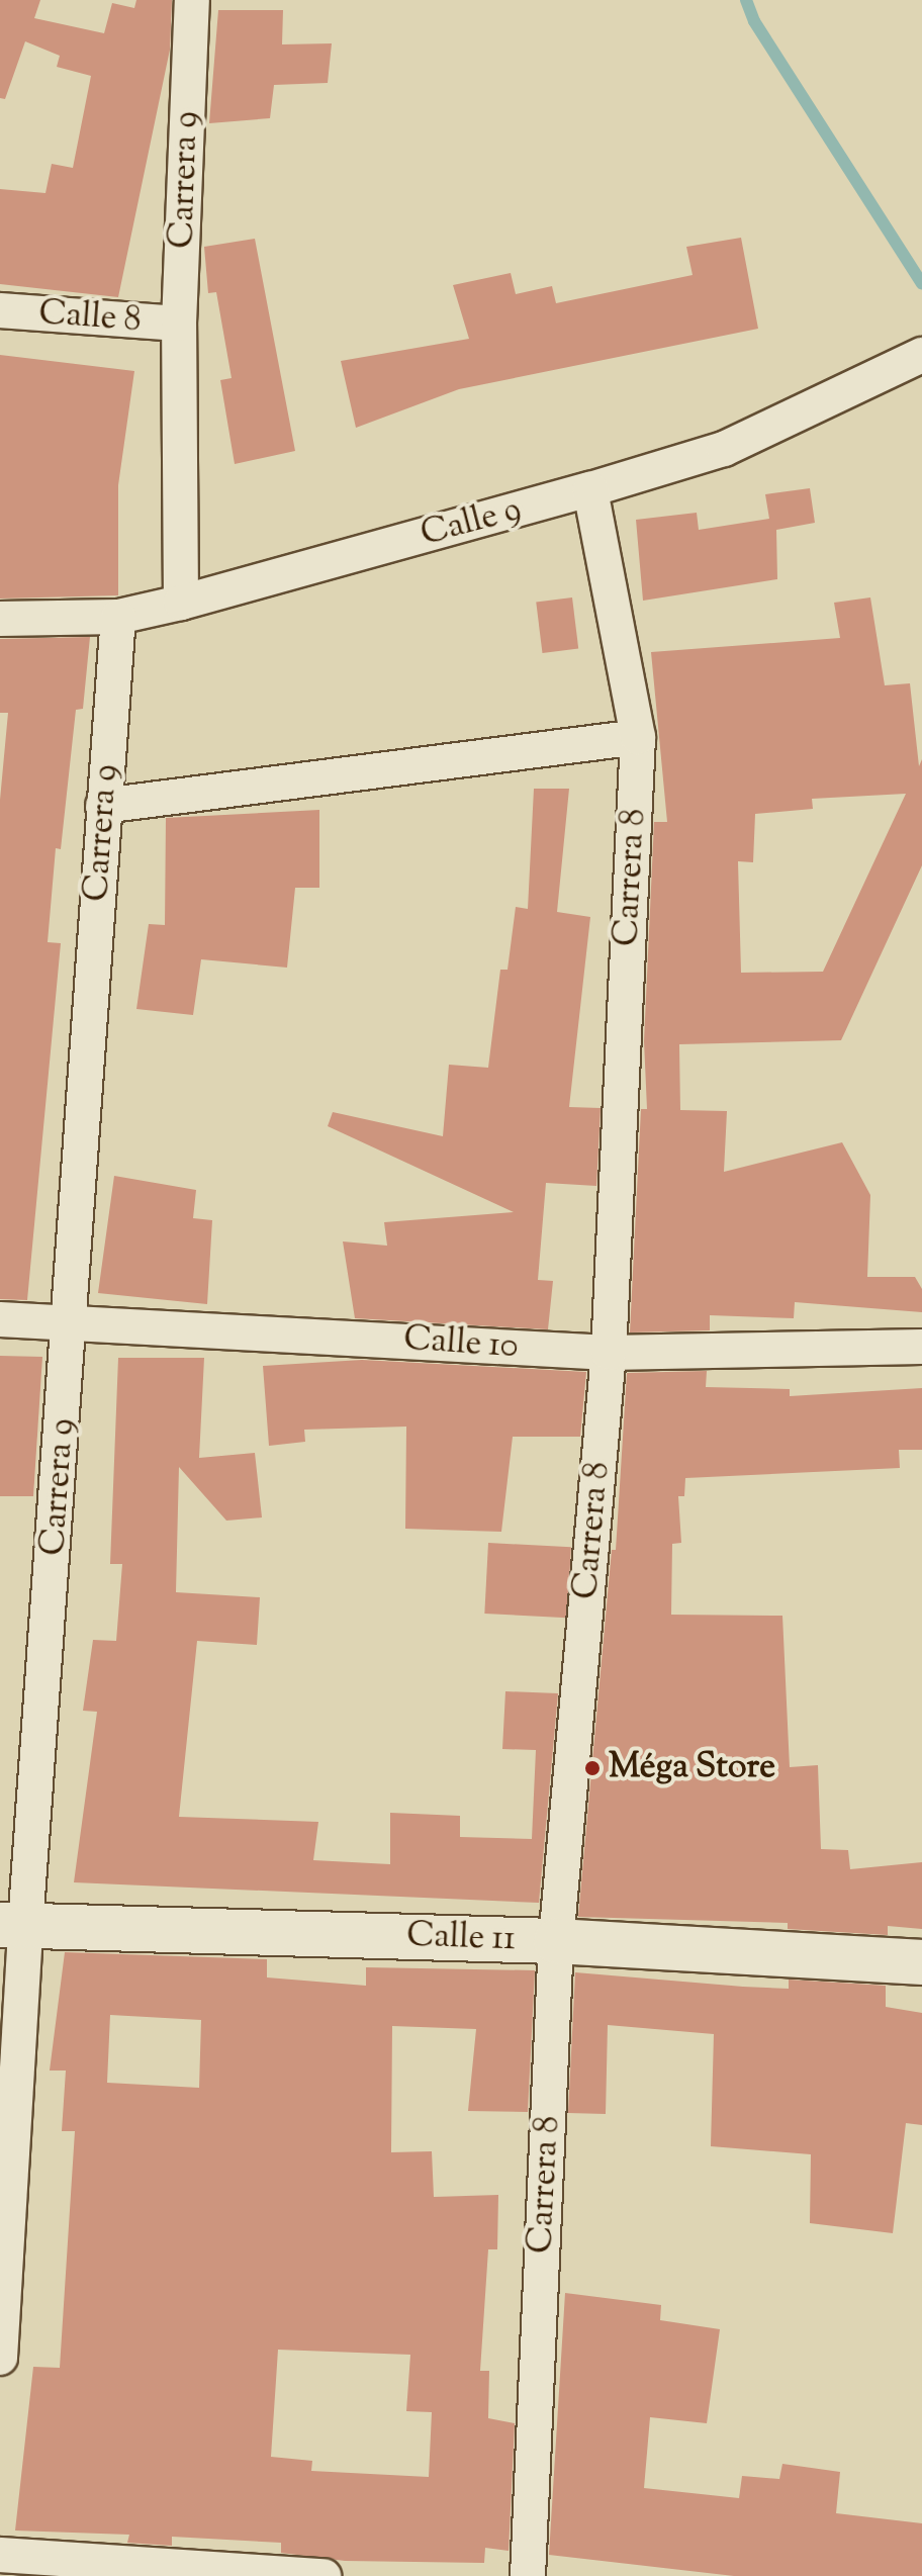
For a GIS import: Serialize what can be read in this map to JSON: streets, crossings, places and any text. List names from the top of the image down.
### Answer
{
  "streets": {
    "street": [
      "Carrera 9",
      "Calle 8",
      "Calle 9",
      "Carrera 8",
      "Calle 10",
      "Calle 11"
    ]
  },
  "crossings": [
    ["Carrera 9", "Calle 8"],
    ["Carrera 9", "Calle 9"],
    ["Carrera 9", "Calle 10"],
    ["Carrera 9", "Calle 11"],
    ["Calle 9", "Carrera 8"],
    ["Carrera 8", "Calle 10"],
    ["Carrera 8", "Calle 11"]
  ],
  "places": ["Méga Store"]
}
